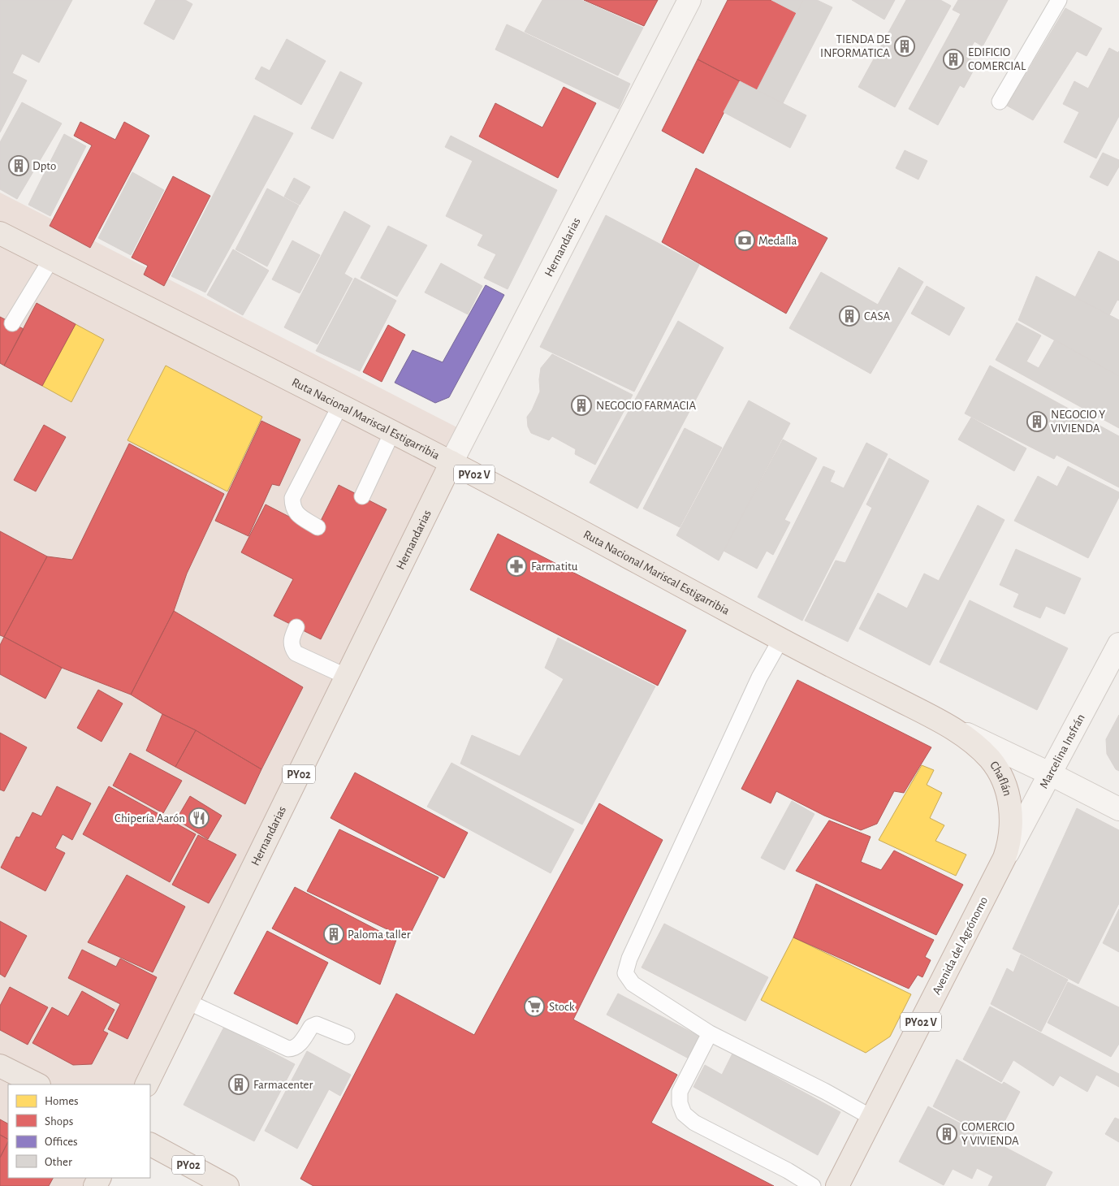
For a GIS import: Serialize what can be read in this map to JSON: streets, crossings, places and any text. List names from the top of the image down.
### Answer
{
  "streets": {
    "highway": [
      "Hernandarias",
      "Ruta Nacional Mariscal Estigarribia",
      "PY02 V",
      "PY02",
      "Chaflán",
      "Avenida del Agrónomo"
    ],
    "main road": ["Marcelina Insfrán"]
  },
  "crossings": [
    ["Hernandarias", "Ruta Nacional Mariscal Estigarribia"],
    ["Ruta Nacional Mariscal Estigarribia", "Chaflán"],
    ["Marcelina Insfrán", "Chaflán"],
    ["Marcelina Insfrán", "Avenida del Agrónomo"],
    ["Chaflán", "Avenida del Agrónomo"]
  ],
  "places": {
    "building": [
      "TIENDA DE INFORMATICA",
      "EDIFICIO COMERCIAL",
      "Dpto",
      "CASA",
      "NEGOCIO FARMACIA",
      "NEGOCIO Y VIVIENDA",
      "Paloma taller",
      "Farmacenter",
      "COMERCIO Y VIVIENDA"
    ],
    "bank": ["Medalla"],
    "pharmacy": ["Farmatitu"],
    "restaurant": ["Chipería Aarón"],
    "supermarket": ["Stock"]
  },
  "legend": [
    "Homes",
    "Shops",
    "Offices",
    "Other"
  ]
}
